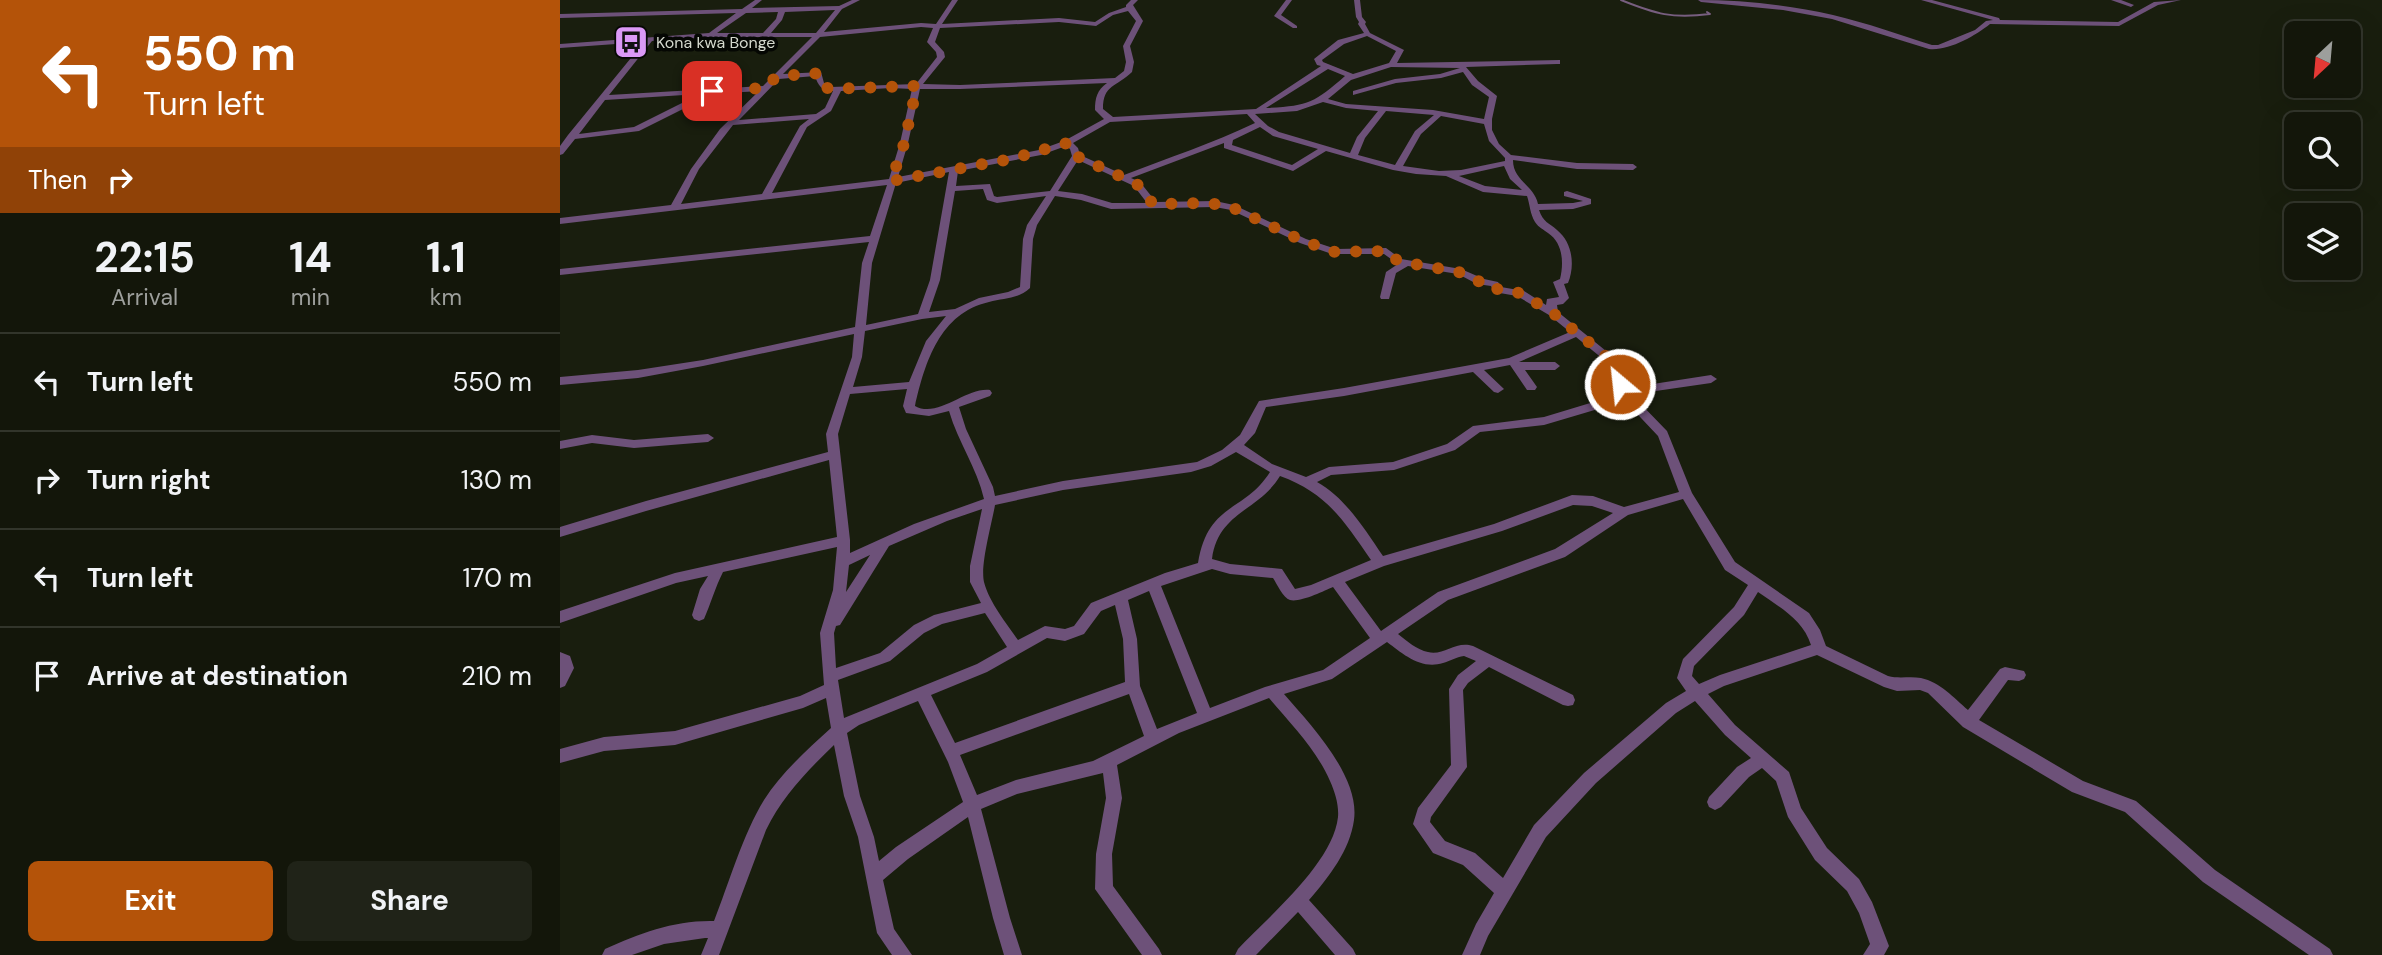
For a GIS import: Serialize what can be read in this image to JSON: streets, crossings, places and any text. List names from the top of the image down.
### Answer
{
  "places": {
    "bus stop": ["Kona kwa Bonge"]
  },
  "north": "bottom left",
  "page": {
    "turn": ["550 m", "Turn left"],
    "then": "Then",
    "eta": [
      "22:15",
      "Arrival",
      "14",
      "min",
      "1.1",
      "km"
    ],
    "list": [
      {
        "name": "Turn left",
        "value": "550 m"
      },
      {
        "name": "Turn right",
        "value": "130 m"
      },
      {
        "name": "Turn left",
        "value": "170 m"
      },
      {
        "name": "Arrive at destination",
        "value": "210 m"
      }
    ],
    "buttons": ["Exit", "Share"]
  }
}
